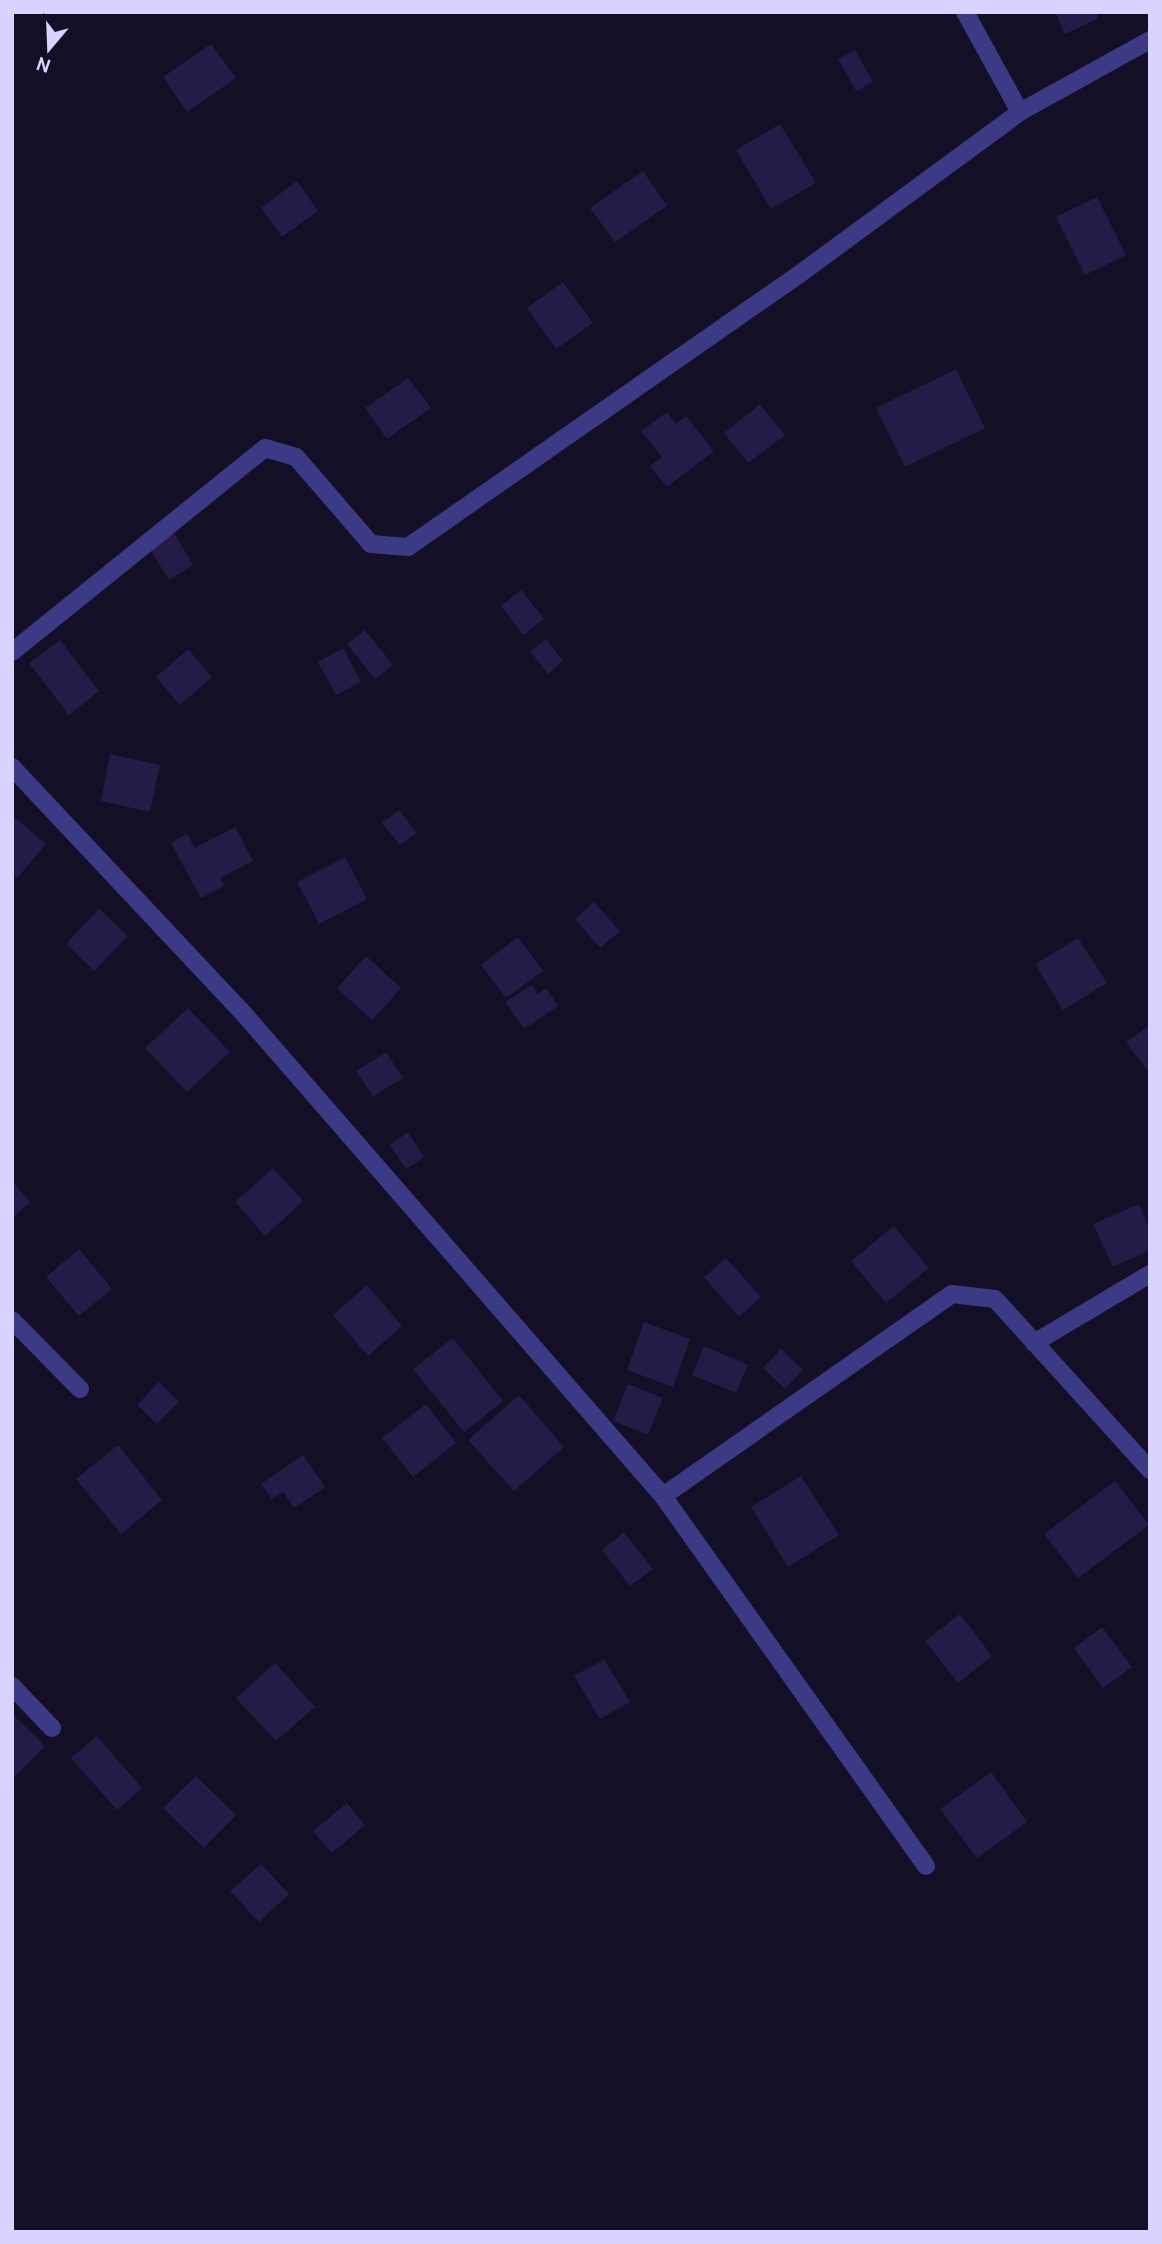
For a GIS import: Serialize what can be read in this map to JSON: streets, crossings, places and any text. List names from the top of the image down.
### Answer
{
  "north": "bottom"
}
